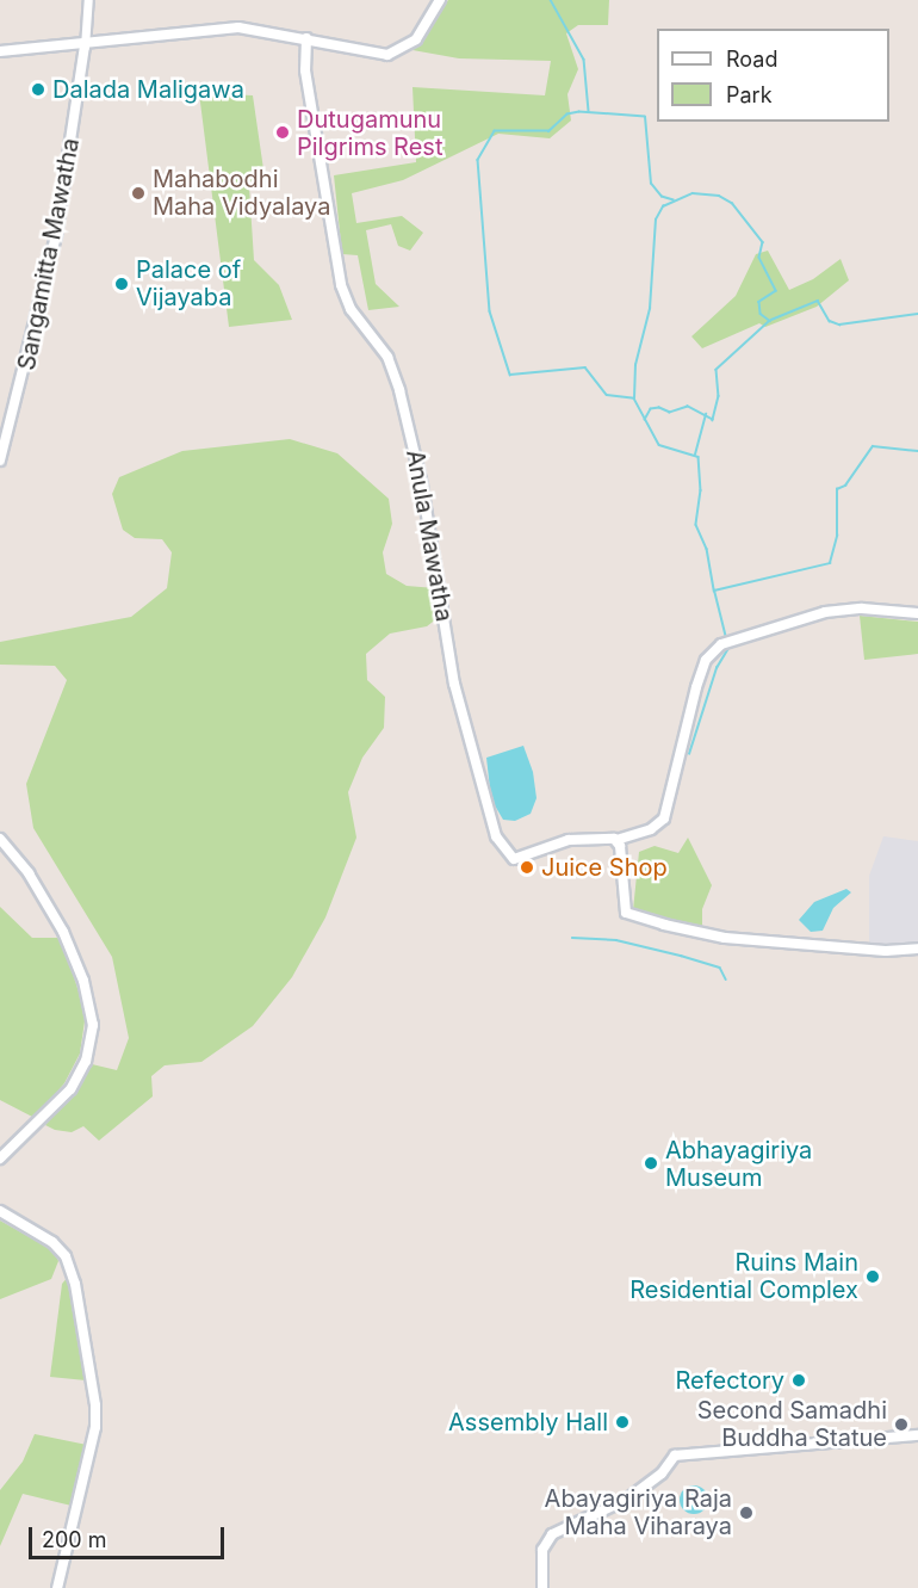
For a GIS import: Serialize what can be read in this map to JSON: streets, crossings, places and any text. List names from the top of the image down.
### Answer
{
  "streets": {
    "main road": ["Sangamitta Mawatha", "Anula Mawatha"]
  },
  "places": [
    "Dalada Maligawa",
    "Dutugamunu Pilgrims Rest",
    "Mahabodhi Maha Vidyalaya",
    "Palace of Vijayaba",
    "Juice Shop",
    "Abhayagiriya Museum",
    "Ruins Main Residential Complex",
    "Refectory",
    "Assembly Hall",
    "Second Samadhi Buddha Statue",
    "Abayagiriya Raja Maha Viharaya"
  ],
  "legend": ["Road", "Park"],
  "scale_bar": "200 m"
}
